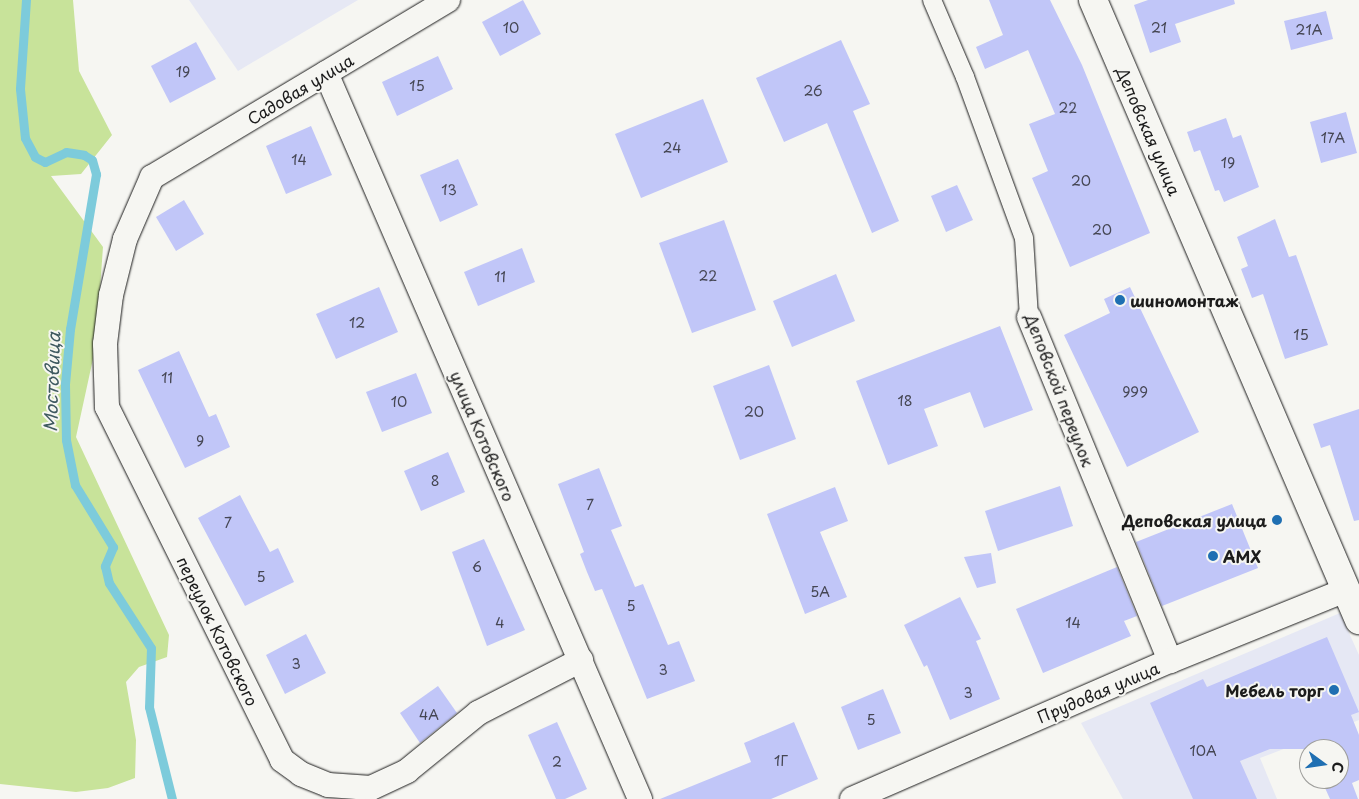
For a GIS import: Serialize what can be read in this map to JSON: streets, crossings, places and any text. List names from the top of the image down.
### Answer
{
  "streets": {
    "main road": ["Деповская улица"],
    "street": [
      "Садовая улица",
      "Деповской переулок",
      "улица Котовского",
      "переулок Котовского",
      "Прудовая улица"
    ]
  },
  "crossings": [
    ["Садовая улица", "улица Котовского"],
    ["Садовая улица", "переулок Котовского"],
    ["Деповская улица", "Прудовая улица"],
    ["Деповской переулок", "Прудовая улица"],
    ["улица Котовского", "переулок Котовского"]
  ],
  "water": ["Мостовица"],
  "places": [
    "шиномонтаж",
    "Деповская улица",
    "AMX",
    "Мебель торг"
  ],
  "house_numbers": [
    "10",
    "21",
    "21А",
    "19",
    "15",
    "26",
    "22",
    "17А",
    "24",
    "14",
    "19",
    "20",
    "13",
    "20",
    "22",
    "11",
    "12",
    "15",
    "11",
    "999",
    "18",
    "10",
    "20",
    "9",
    "8",
    "7",
    "7",
    "6",
    "5",
    "5А",
    "5",
    "4",
    "14",
    "3",
    "3",
    "3",
    "4А",
    "5",
    "10А",
    "1Г",
    "2"
  ],
  "north": "right"
}
